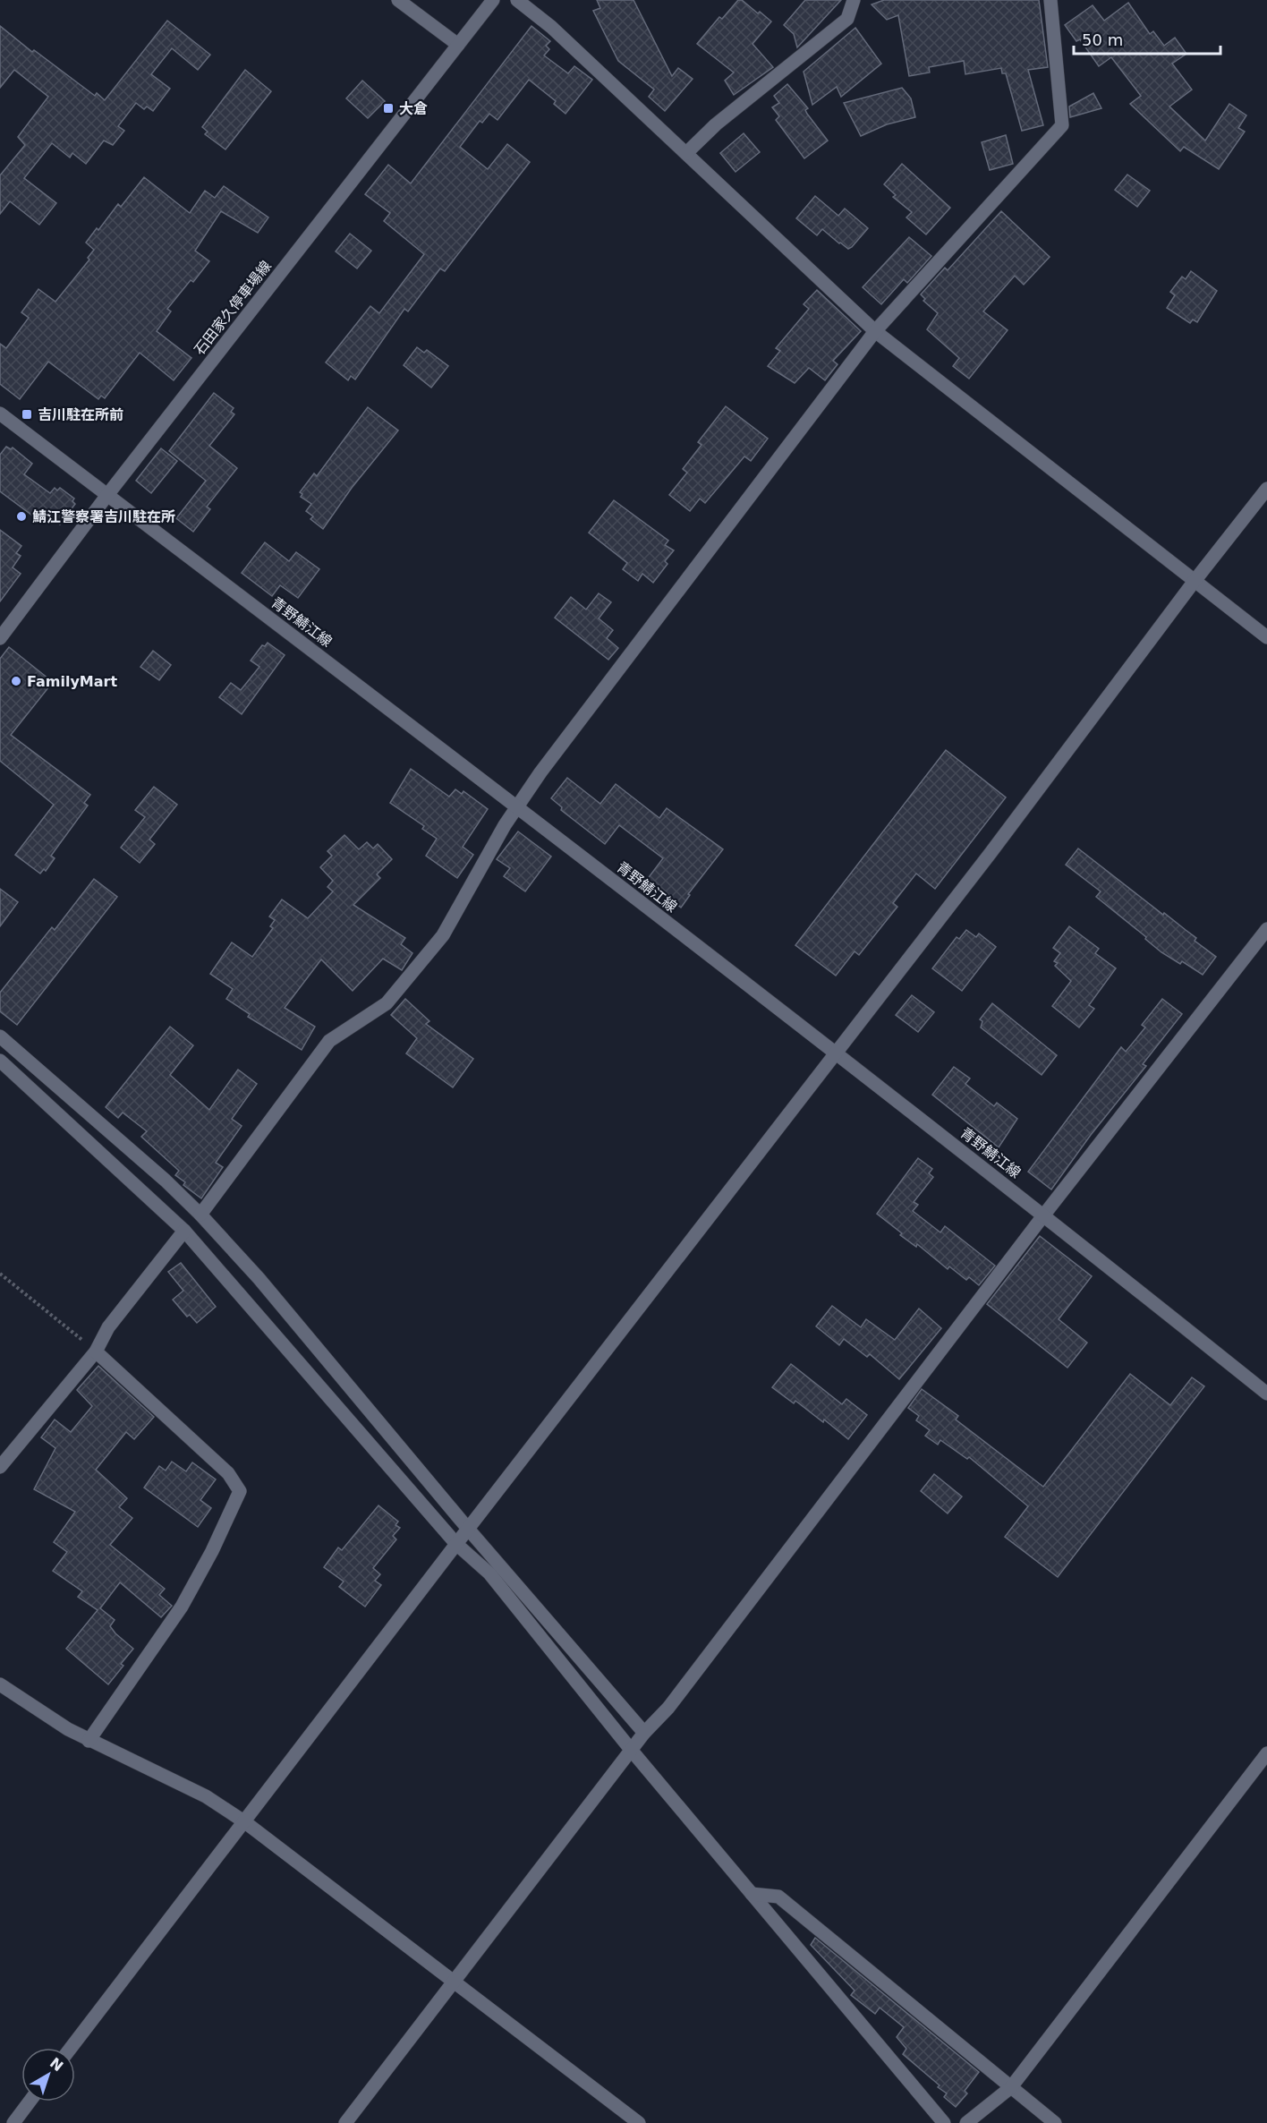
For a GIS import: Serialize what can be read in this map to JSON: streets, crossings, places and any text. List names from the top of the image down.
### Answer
{
  "streets": {
    "street": ["石田家久停車場線", "青野鯖江線"]
  },
  "crossings": [
    ["石田家久停車場線", "青野鯖江線"]
  ],
  "places": {
    "transit": ["大倉", "吉川駐在所前"],
    "other": ["鯖江警察署吉川駐在所", "FamilyMart"]
  },
  "scale_bar": "50 m",
  "north": "top right"
}
